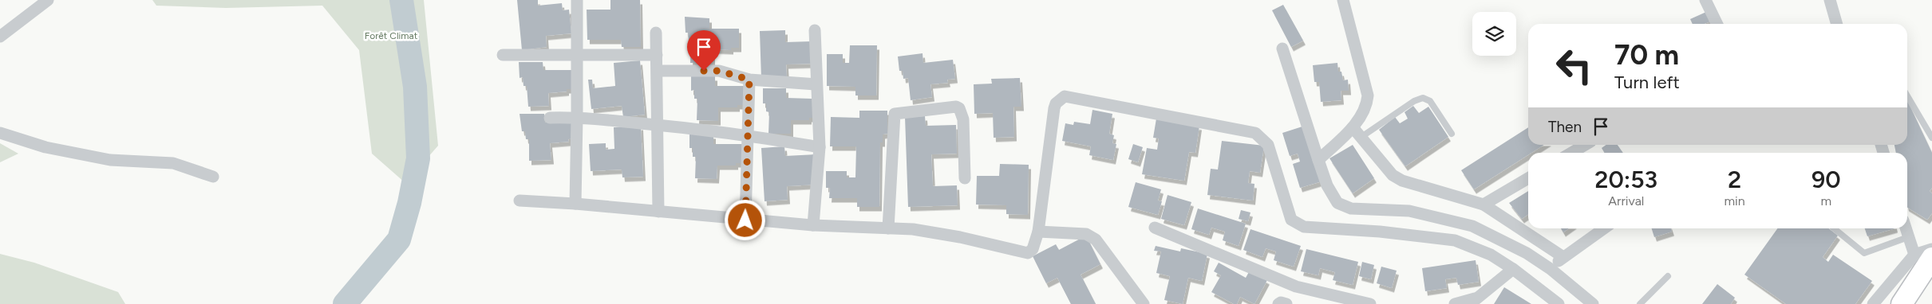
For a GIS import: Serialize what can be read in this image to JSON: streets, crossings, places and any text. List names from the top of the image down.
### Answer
{
  "parks": ["Forêt Climat"],
  "page": {
    "turn": ["70 m", "Turn left"],
    "then": "Then",
    "eta": [
      "20:53",
      "Arrival",
      "2",
      "min",
      "90",
      "m"
    ]
  }
}
